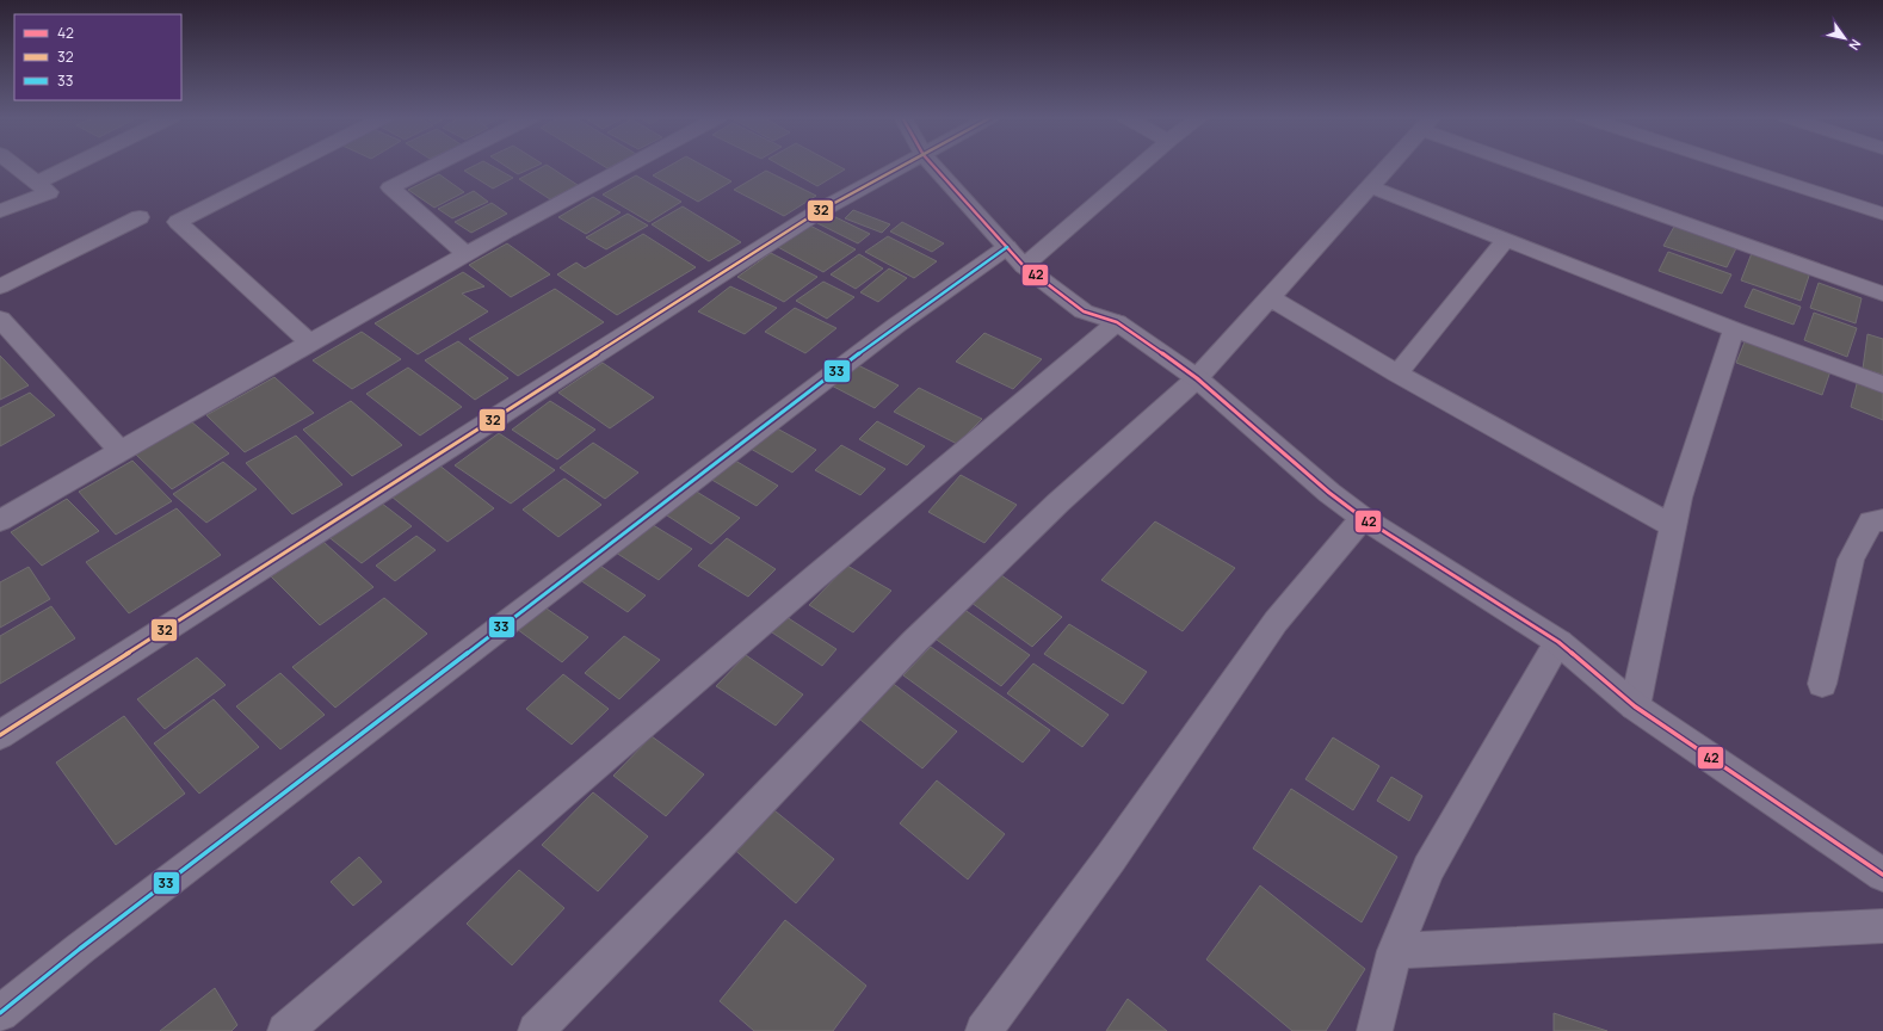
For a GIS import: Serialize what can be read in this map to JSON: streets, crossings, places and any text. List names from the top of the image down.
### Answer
{
  "lines": ["transit line 42", "transit line 32", "transit line 33"],
  "legend": ["42", "32", "33"],
  "north": "bottom right"
}
